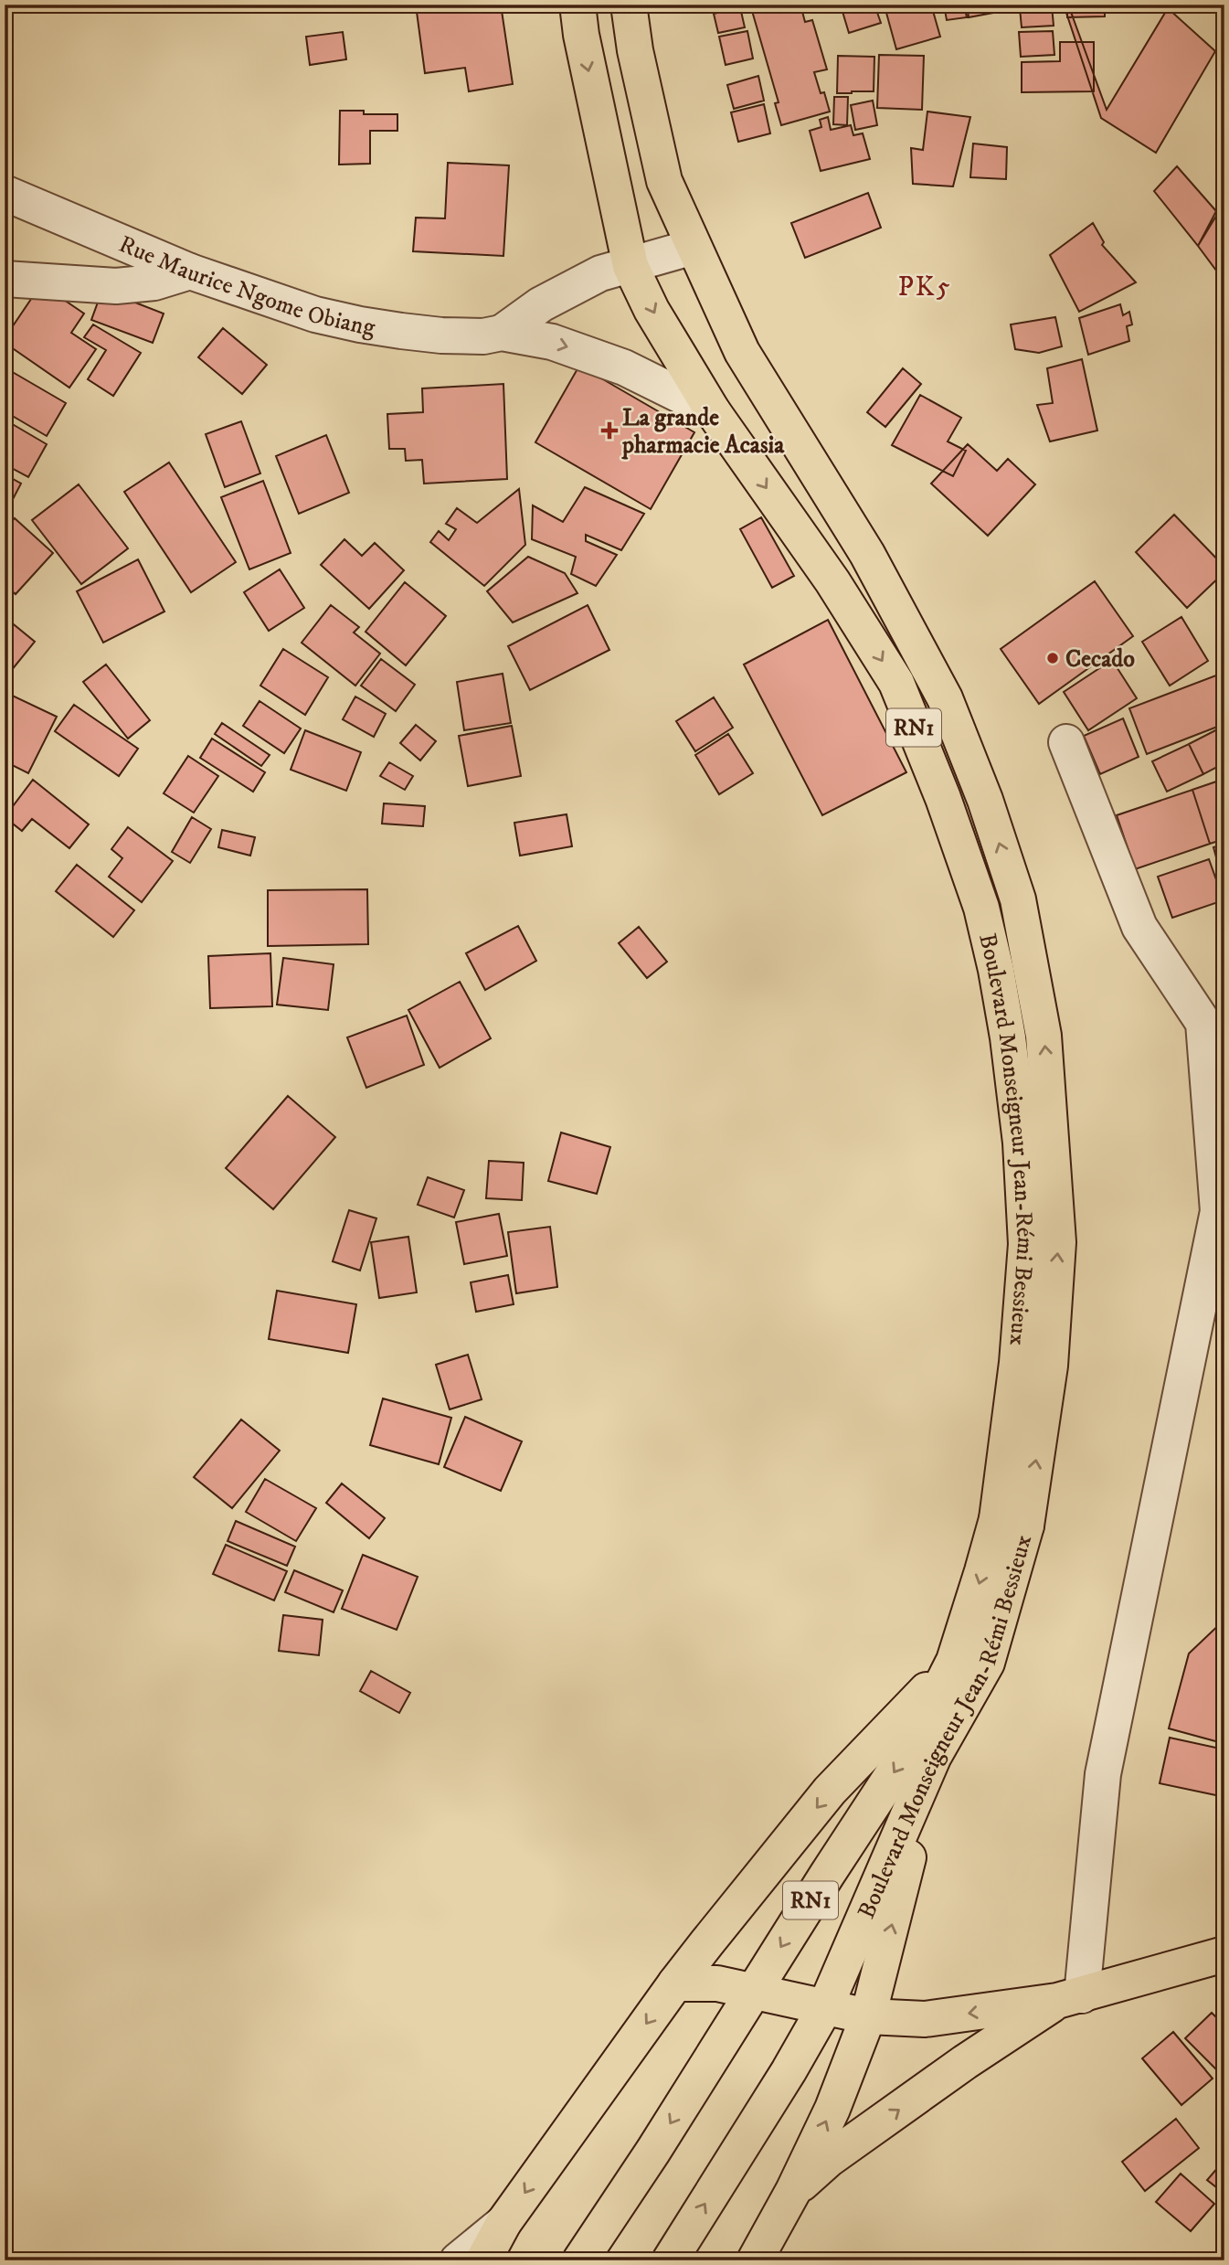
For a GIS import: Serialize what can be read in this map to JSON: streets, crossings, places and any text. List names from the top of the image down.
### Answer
{
  "streets": {
    "main road": ["RN1", "Boulevard Monseigneur Jean-Rémi Bessieux"],
    "street": ["Rue Maurice Ngome Obiang"]
  },
  "districts": ["PK5"],
  "places": {
    "health": ["La grande pharmacie Acasia"],
    "other": ["Cecado"]
  }
}
